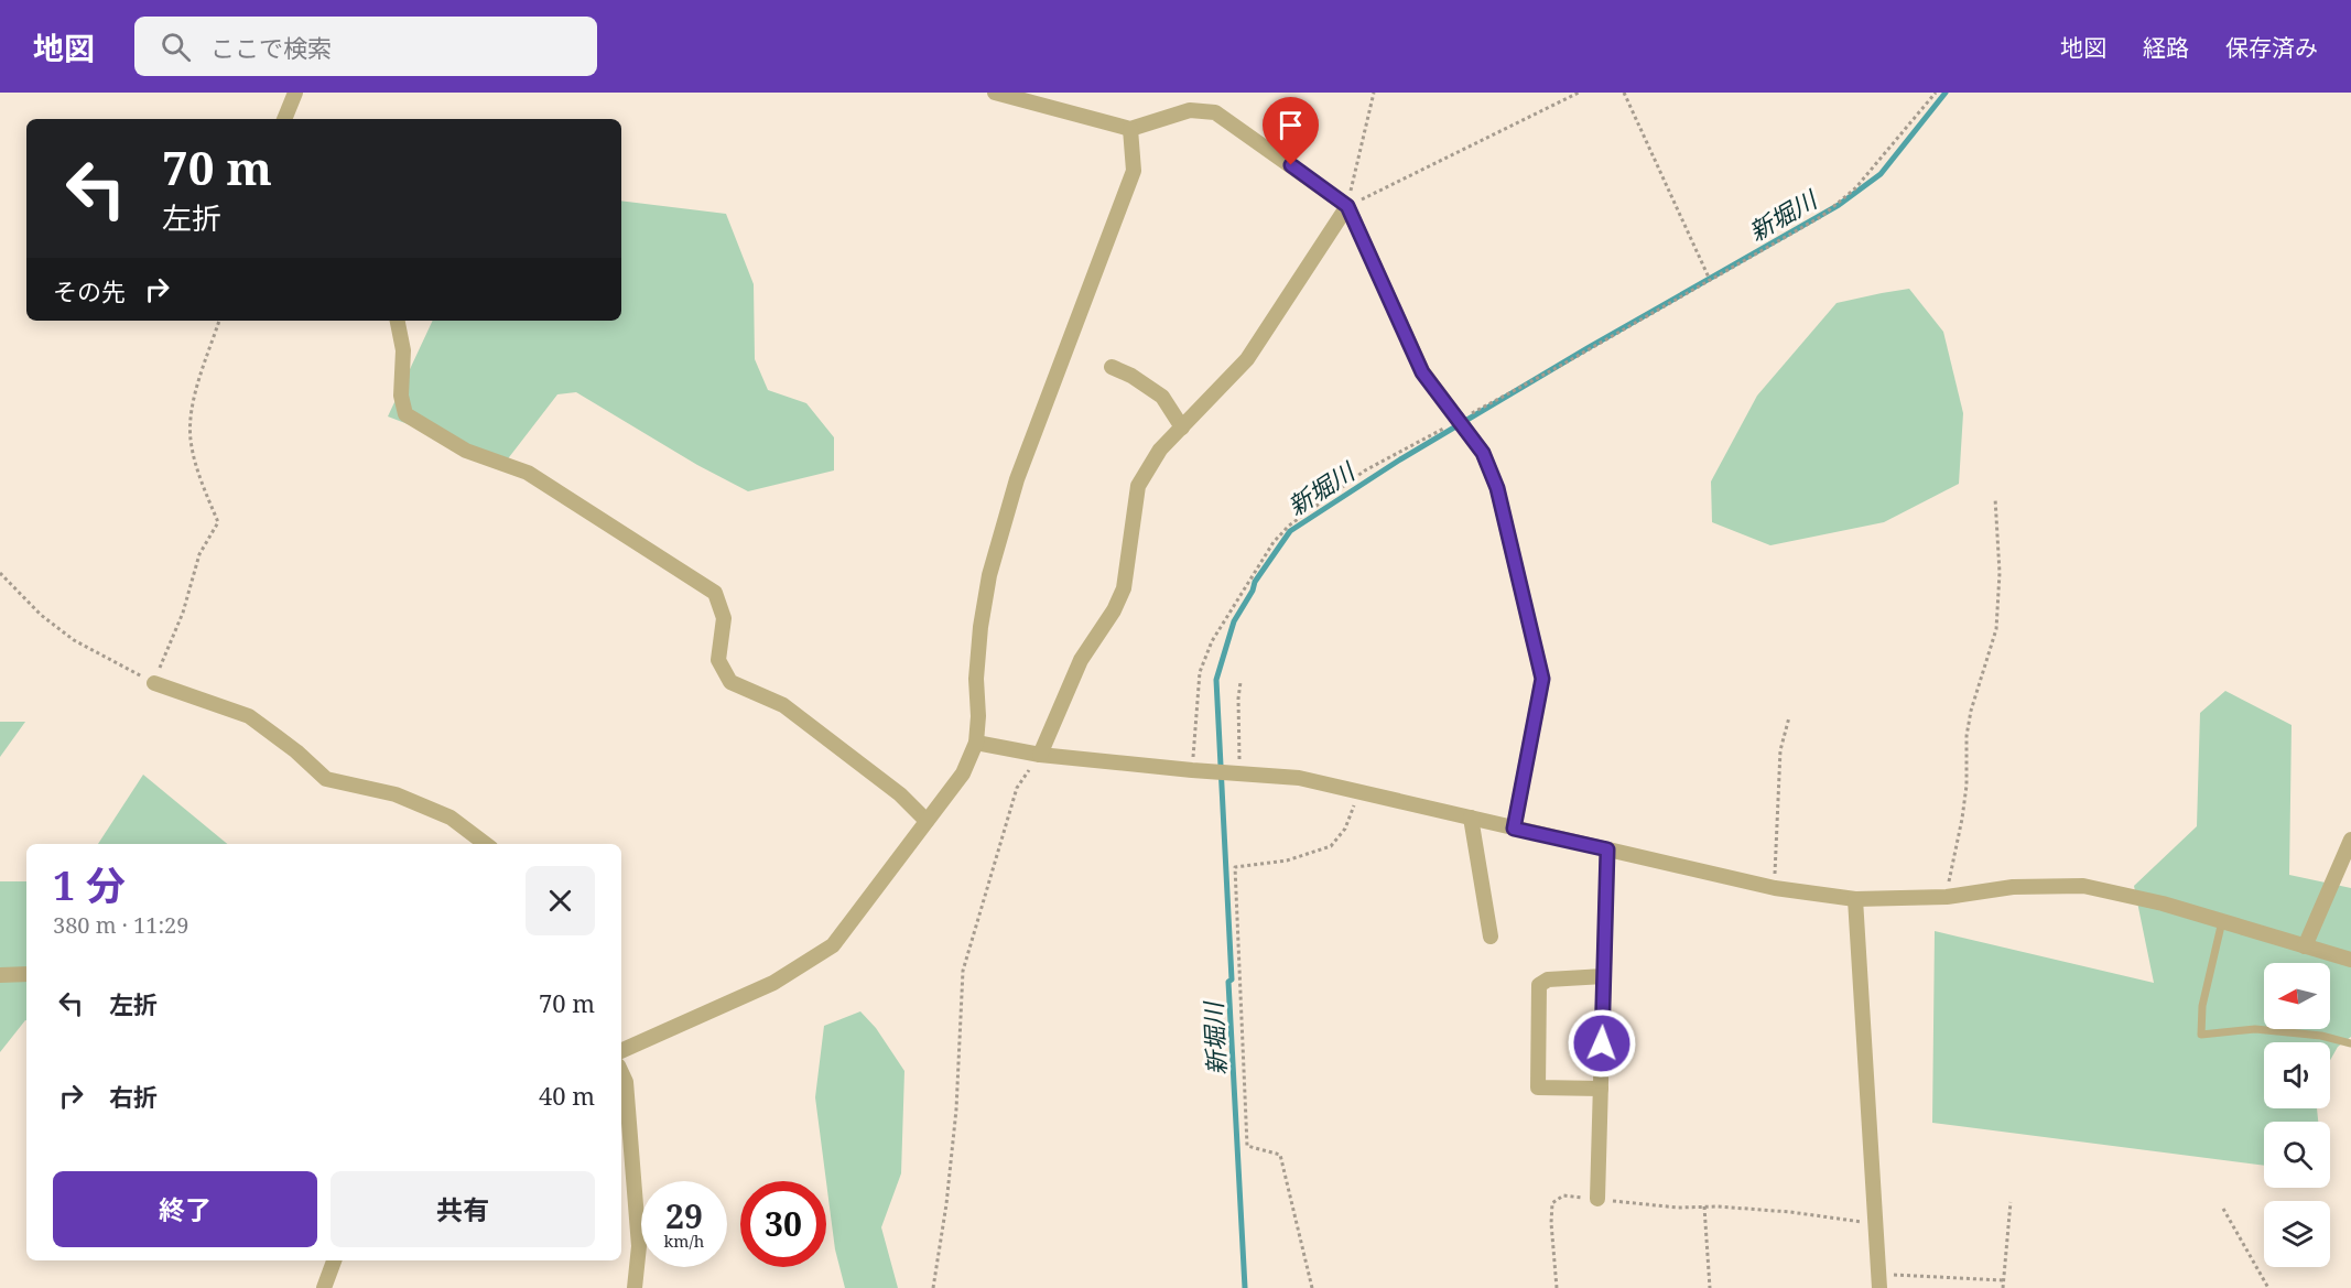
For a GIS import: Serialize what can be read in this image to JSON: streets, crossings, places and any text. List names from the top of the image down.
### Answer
{
  "water": ["新堀川"],
  "north": "left",
  "page": {
    "header": "地図",
    "search": "ここで検索",
    "nav": ["地図", "経路", "保存済み"],
    "turn": ["70 m", "左折"],
    "then": "その先",
    "heading": ["1 分", "380 m · 11:29"],
    "list": [
      {
        "name": "左折",
        "value": "70 m"
      },
      {
        "name": "右折",
        "value": "40 m"
      }
    ],
    "buttons": ["終了", "共有"],
    "speed": "29 km/h",
    "limit": "30"
  }
}
